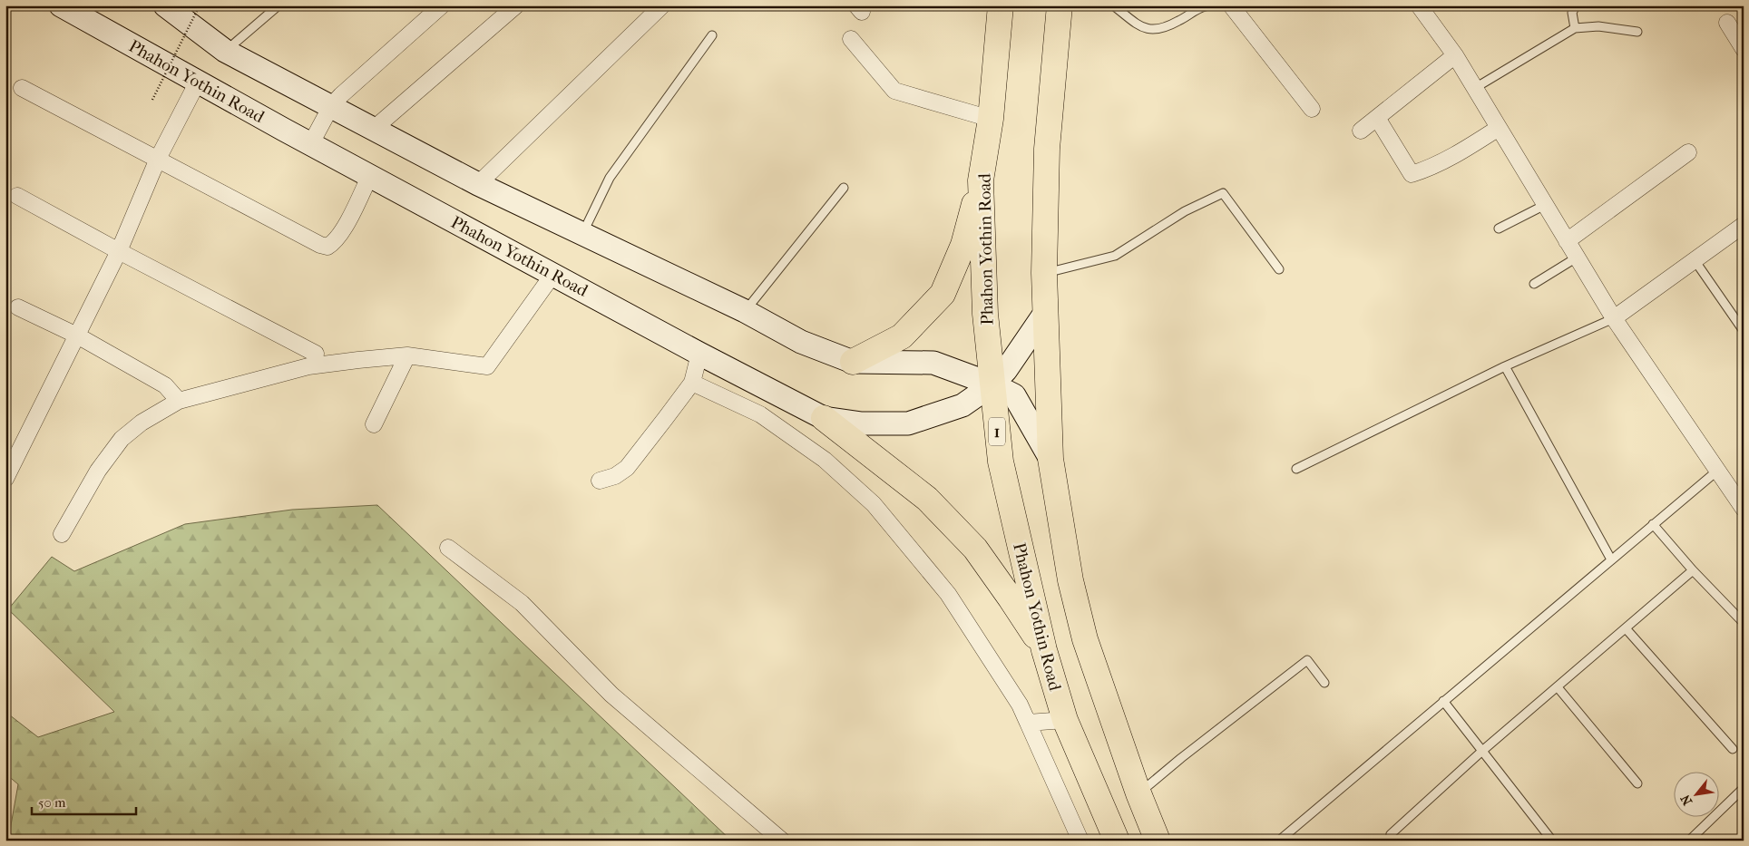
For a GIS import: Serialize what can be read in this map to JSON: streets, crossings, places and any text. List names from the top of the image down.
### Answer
{
  "streets": {
    "main road": ["Phahon Yothin Road", "1"]
  },
  "scale_bar": "50 m",
  "north": "bottom left"
}
